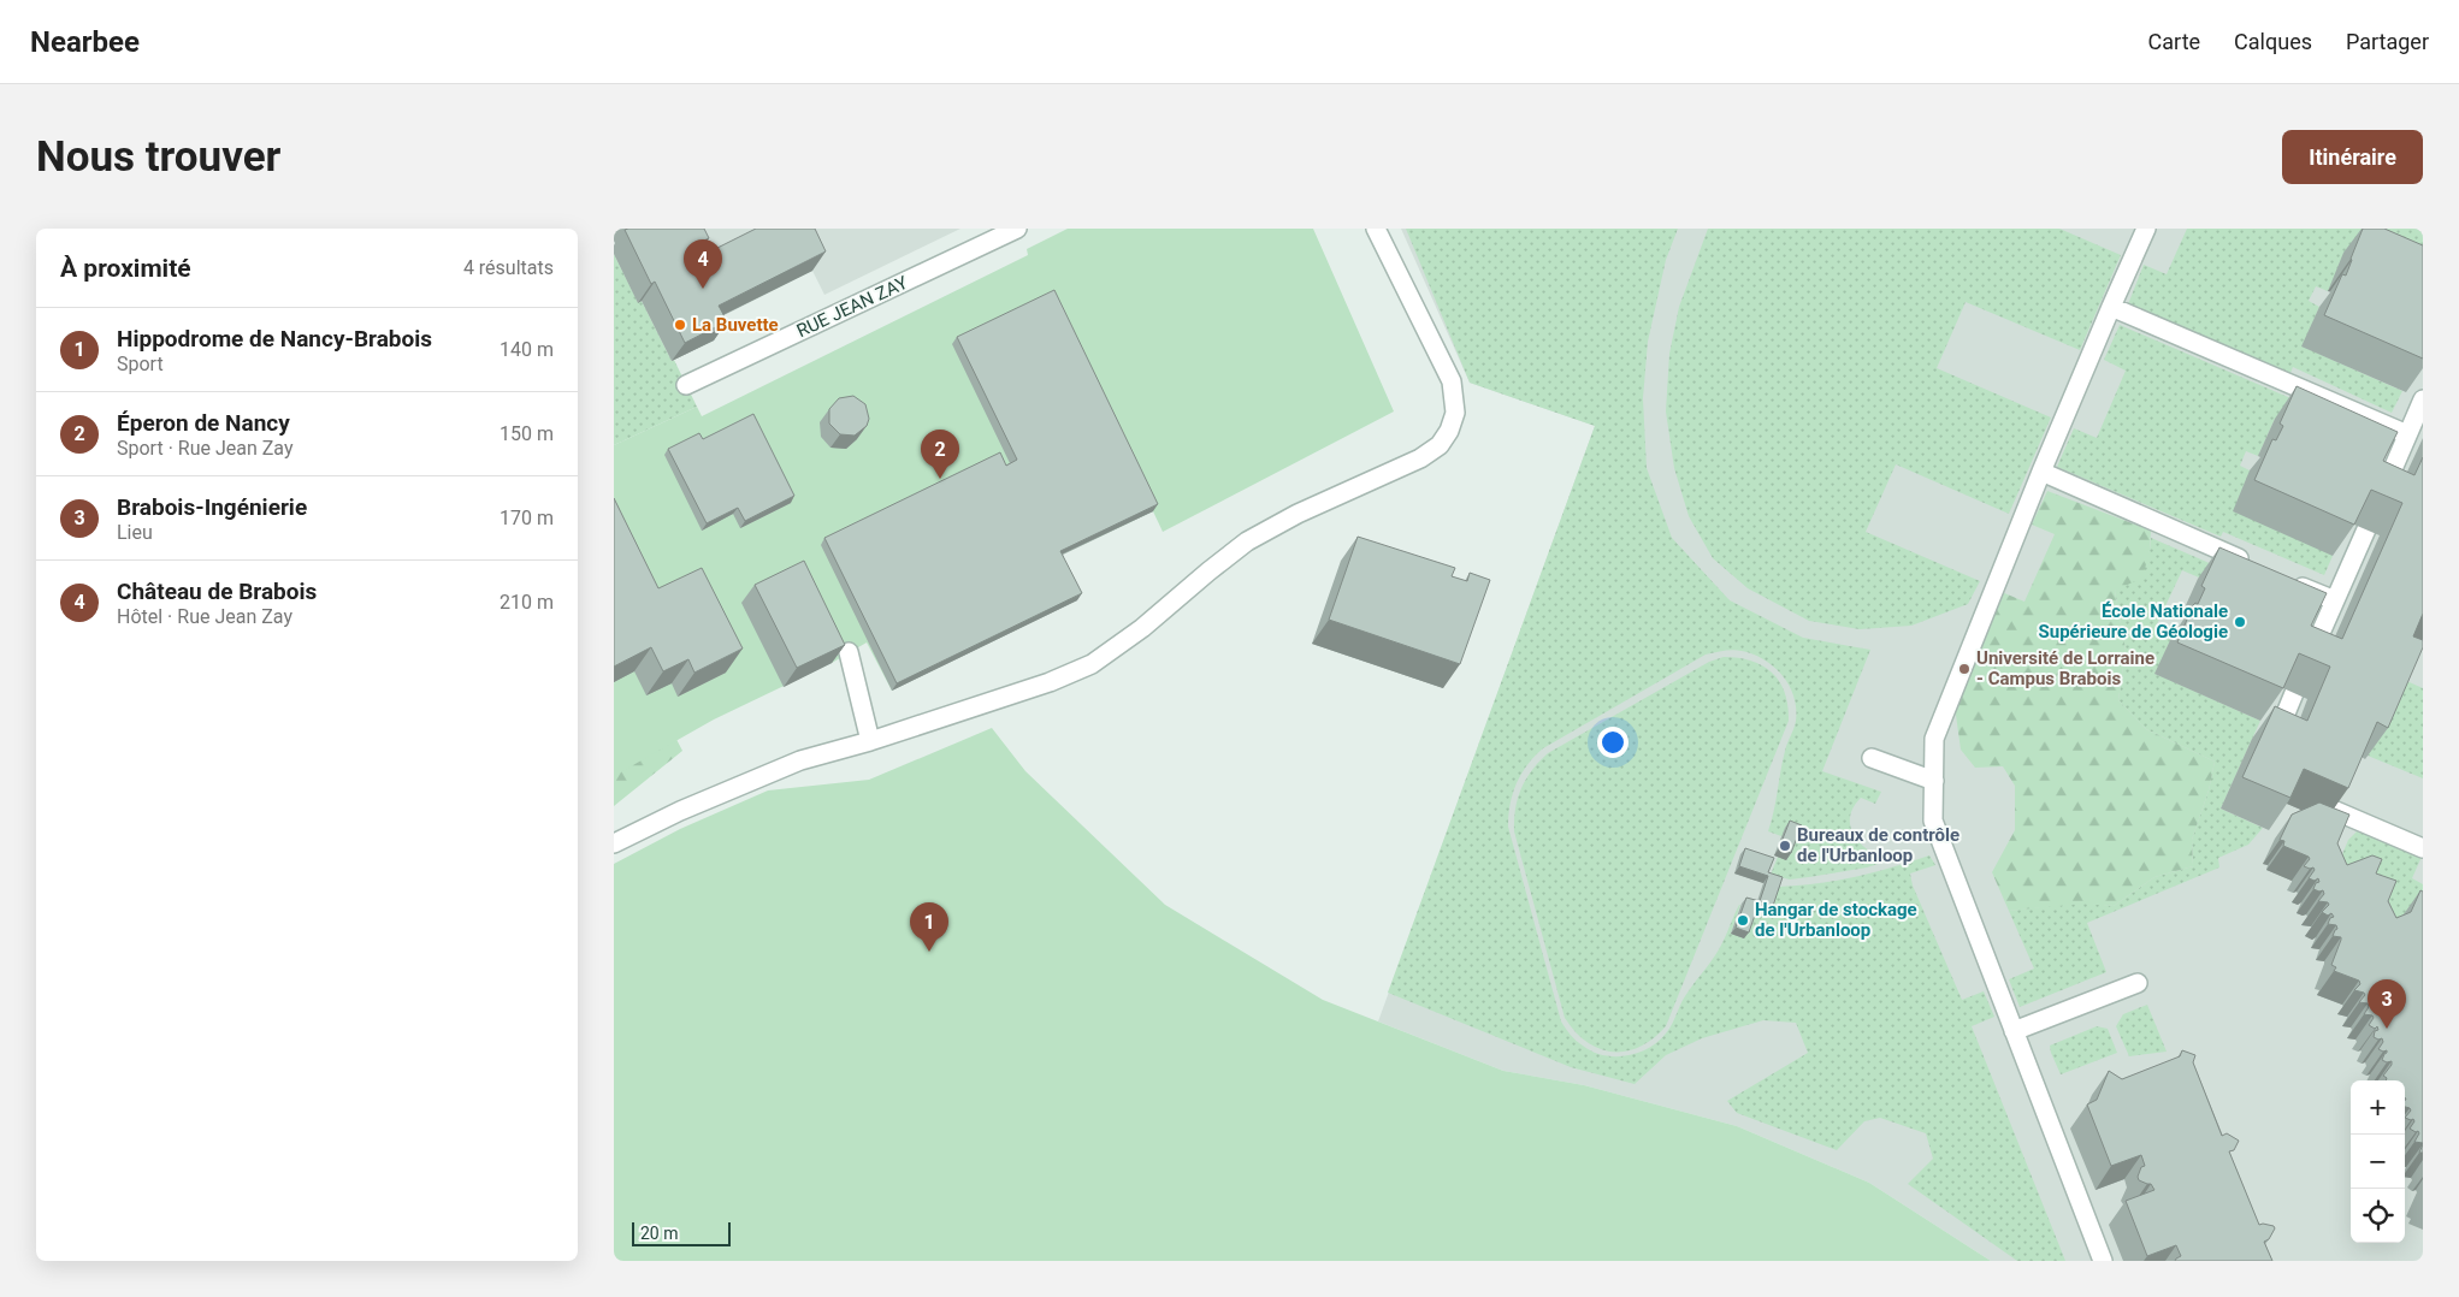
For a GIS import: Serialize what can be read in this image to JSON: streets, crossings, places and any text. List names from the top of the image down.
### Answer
{
  "streets": {
    "street": ["RUE JEAN ZAY"]
  },
  "places": [
    "La Buvette",
    "École Nationale Supérieure de Géologie",
    "Université de Lorraine - Campus Brabois",
    "Bureaux de contrôle de l'Urbanloop",
    "Hangar de stockage de l'Urbanloop"
  ],
  "scale_bar": "20 m",
  "page": {
    "header": "Nearbee",
    "nav": ["Carte", "Calques", "Partager"],
    "buttons": "Itinéraire",
    "title": "Nous trouver",
    "heading": ["À proximité", "4 résultats"],
    "pins": [
      "4",
      "2",
      "1",
      "3"
    ],
    "list": [
      {
        "mark": "1",
        "name": "Hippodrome de Nancy-Brabois",
        "note": "Sport",
        "value": "140 m"
      },
      {
        "mark": "2",
        "name": "Éperon de Nancy",
        "note": "Sport · Rue Jean Zay",
        "value": "150 m"
      },
      {
        "mark": "3",
        "name": "Brabois-Ingénierie",
        "note": "Lieu",
        "value": "170 m"
      },
      {
        "mark": "4",
        "name": "Château de Brabois",
        "note": "Hôtel · Rue Jean Zay",
        "value": "210 m"
      }
    ],
    "map_buttons": ["+", "−"],
    "scale": "20 m"
  }
}
